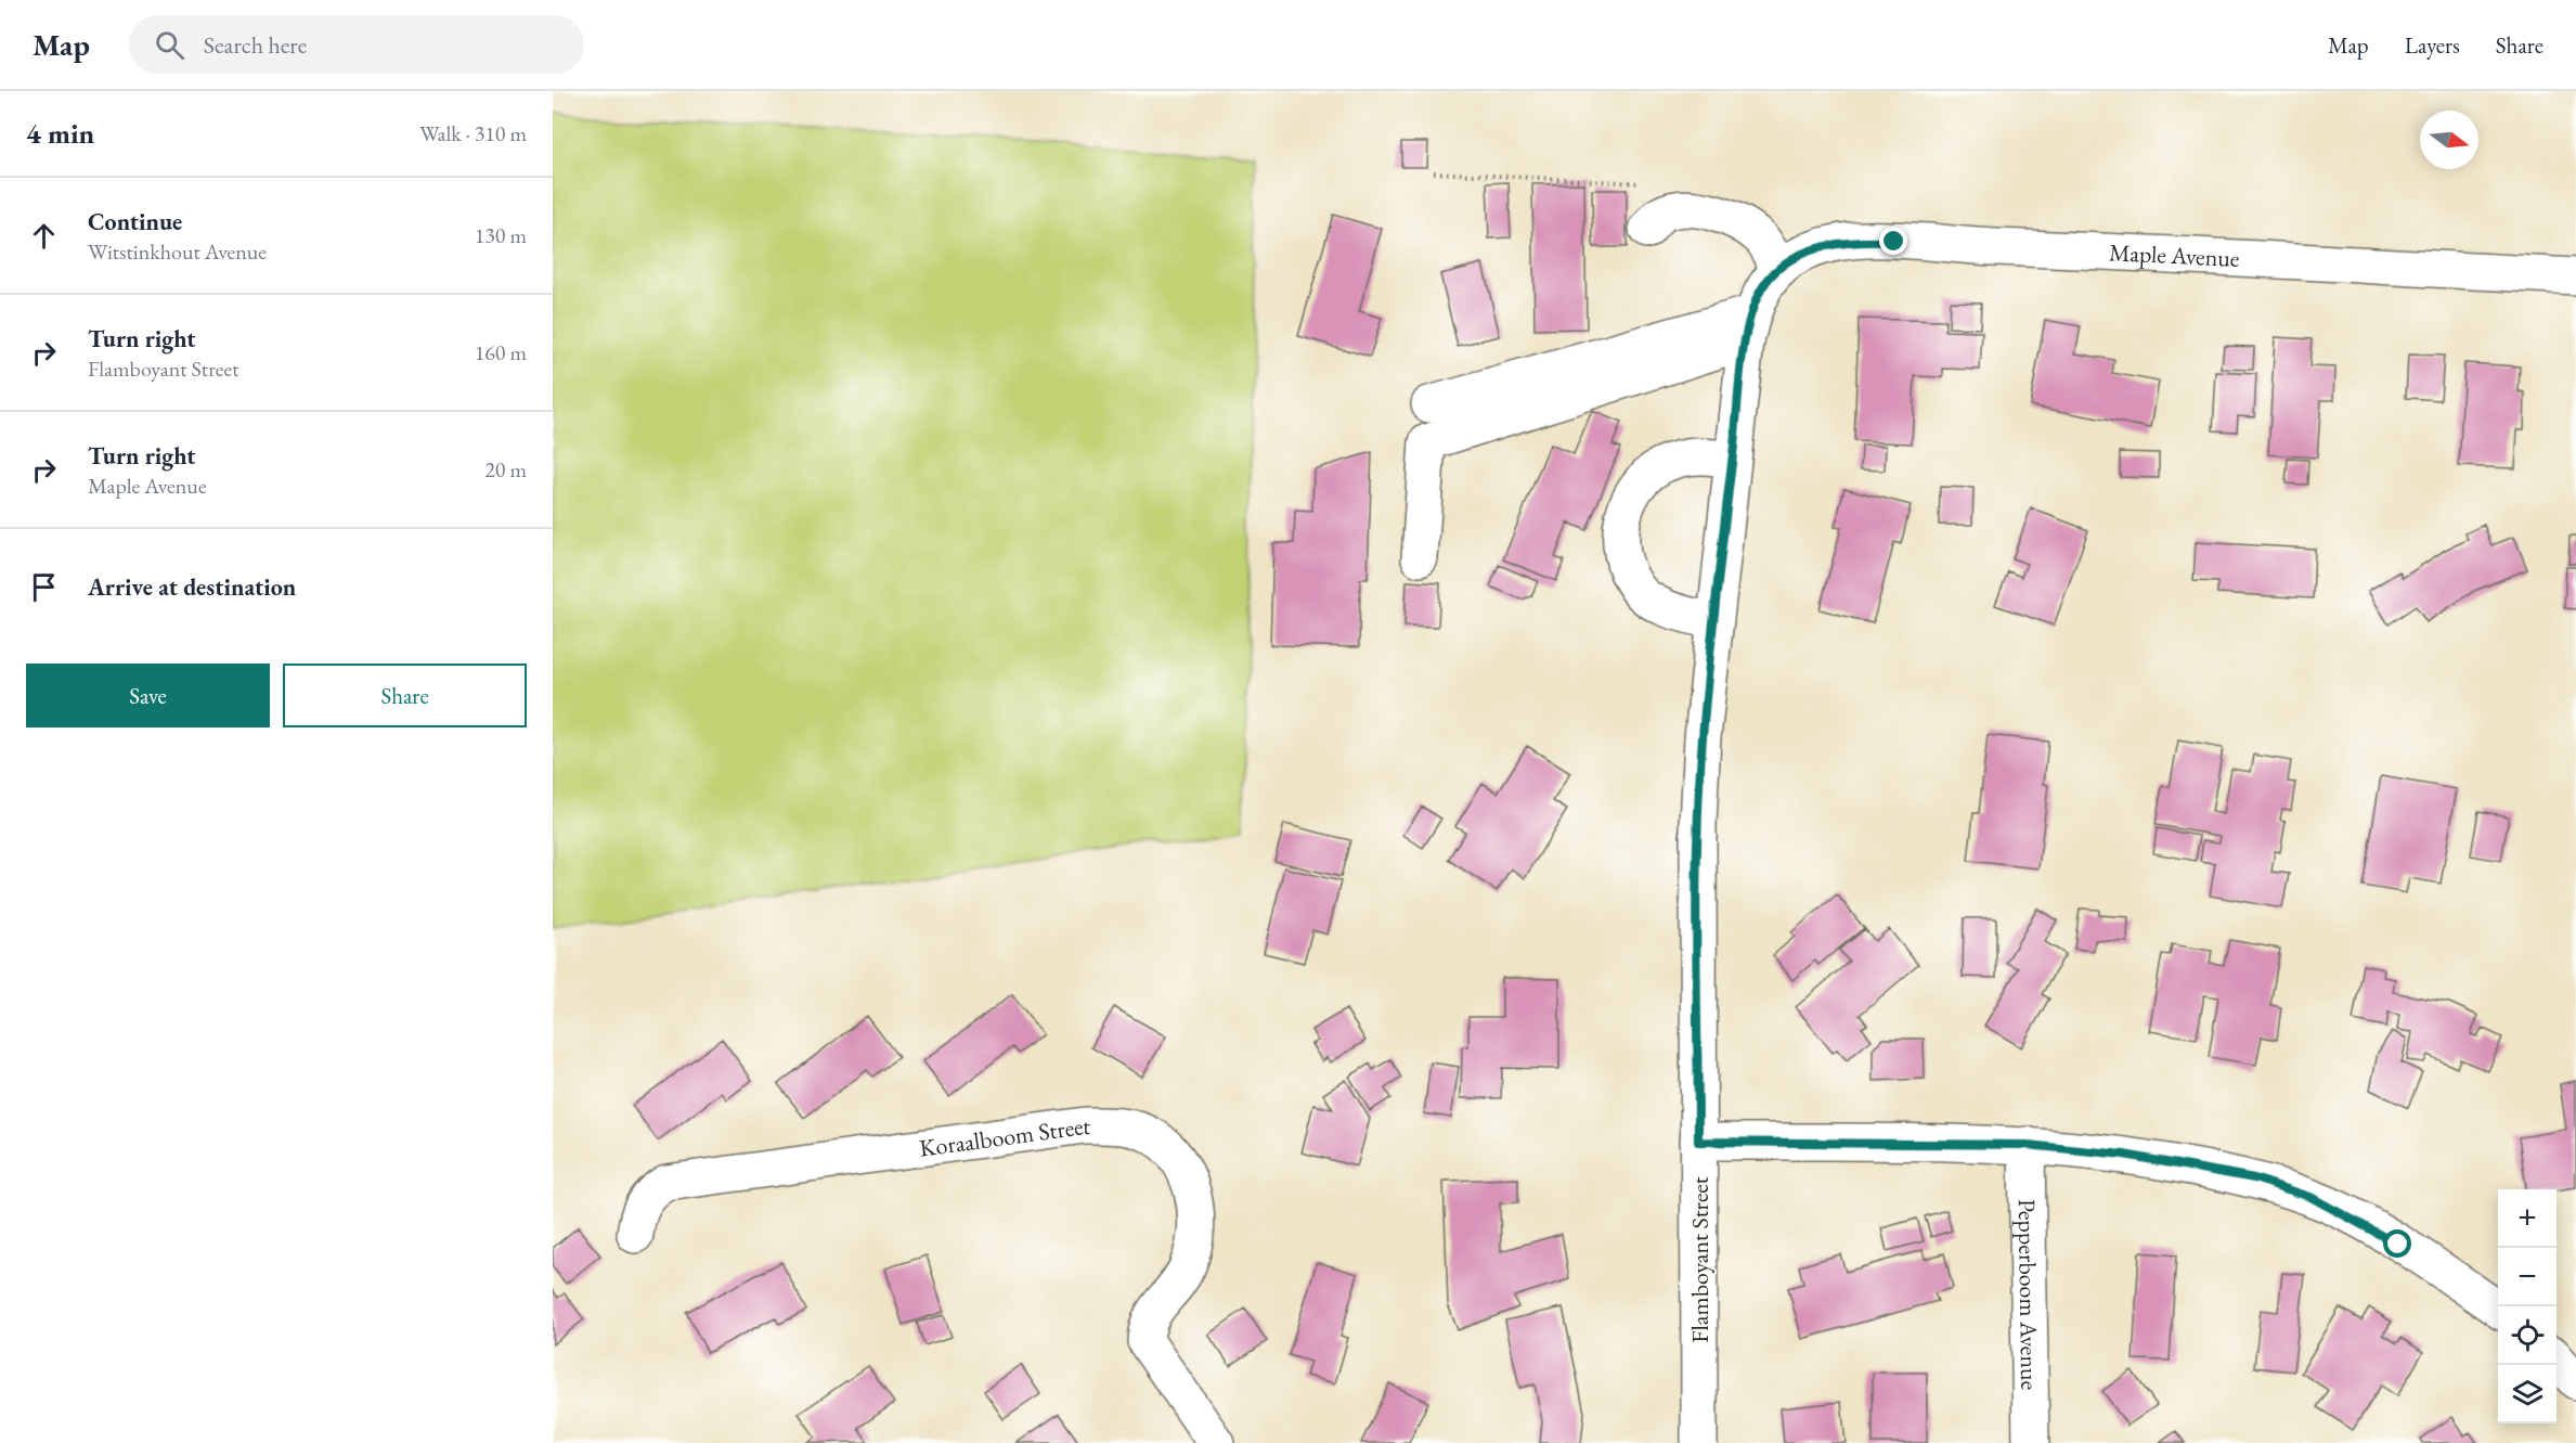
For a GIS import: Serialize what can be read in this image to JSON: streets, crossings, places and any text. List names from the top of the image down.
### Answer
{
  "streets": {
    "street": [
      "Maple Avenue",
      "Koraalboom Street",
      "Flamboyant Street",
      "Pepperboom Avenue"
    ]
  },
  "crossings": [
    ["Maple Avenue", "Flamboyant Street"]
  ],
  "north": "right",
  "page": {
    "header": "Map",
    "search": "Search here",
    "nav": ["Map", "Layers", "Share"],
    "heading": ["4 min", "Walk · 310 m"],
    "list": [
      ["Continue", "Witstinkhout Avenue", "130 m"],
      ["Turn right", "Flamboyant Street", "160 m"],
      ["Turn right", "Maple Avenue", "20 m"],
      "Arrive at destination"
    ],
    "buttons": ["Save", "Share"],
    "map_buttons": ["+", "−"]
  }
}
